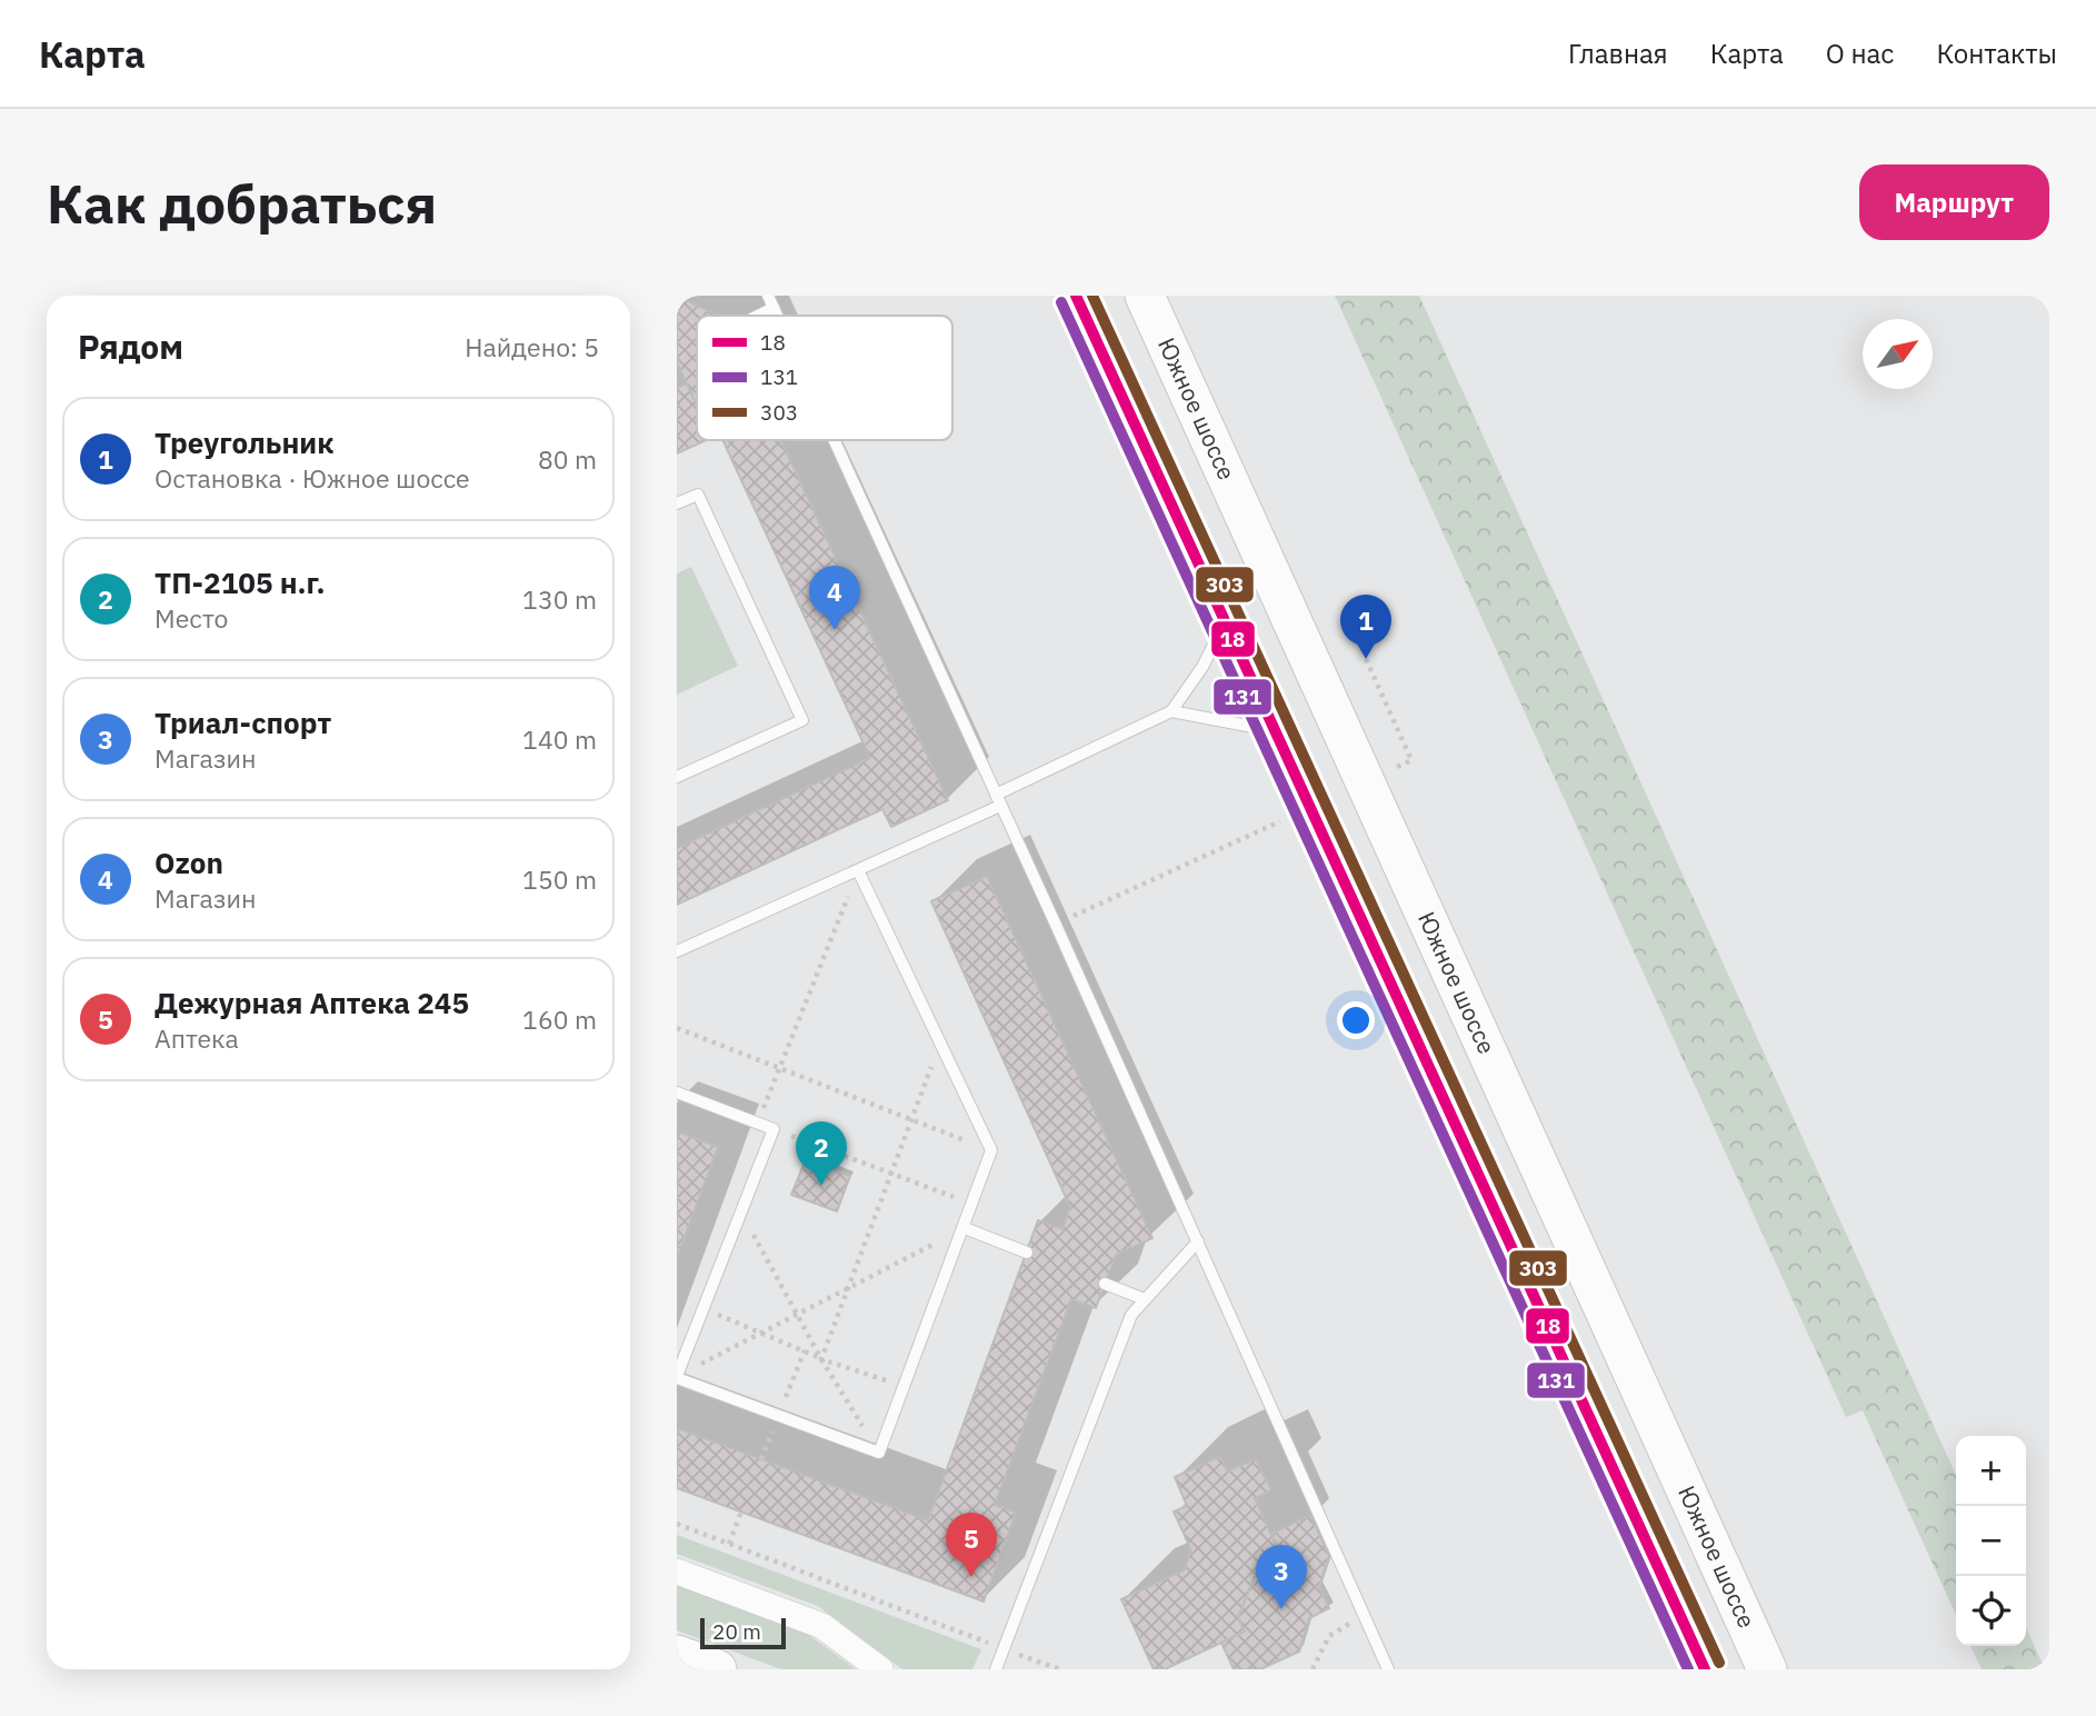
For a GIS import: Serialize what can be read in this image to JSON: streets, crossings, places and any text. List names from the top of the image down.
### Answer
{
  "streets": {
    "main road": ["Южное шоссе"]
  },
  "lines": ["transit line 18", "transit line 303", "transit line 131"],
  "legend": ["18", "131", "303"],
  "scale_bar": "20 m",
  "north": "top right",
  "page": {
    "header": "Карта",
    "nav": [
      "Главная",
      "Карта",
      "О нас",
      "Контакты"
    ],
    "buttons": "Маршрут",
    "title": "Как добраться",
    "heading": ["Рядом", "Найдено: 5"],
    "list": [
      {
        "mark": "1",
        "name": "Треугольник",
        "note": "Остановка · Южное шоссе",
        "value": "80 m"
      },
      {
        "mark": "2",
        "name": "ТП-2105 н.г.",
        "note": "Место",
        "value": "130 m"
      },
      {
        "mark": "3",
        "name": "Триал-спорт",
        "note": "Магазин",
        "value": "140 m"
      },
      {
        "mark": "4",
        "name": "Ozon",
        "note": "Магазин",
        "value": "150 m"
      },
      {
        "mark": "5",
        "name": "Дежурная Аптека 245",
        "note": "Аптека",
        "value": "160 m"
      }
    ],
    "pins": [
      "4",
      "1",
      "2",
      "5",
      "3"
    ],
    "map_buttons": ["+", "−"],
    "scale": "20 m"
  }
}
